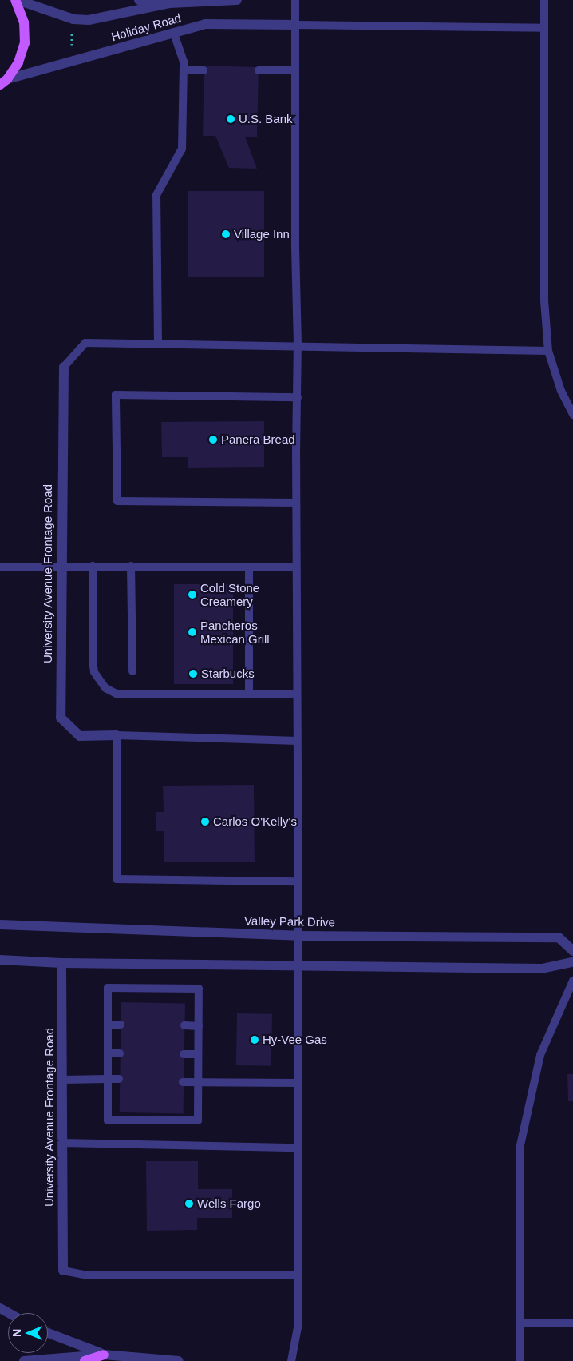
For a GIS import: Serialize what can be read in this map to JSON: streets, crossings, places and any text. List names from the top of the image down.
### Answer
{
  "streets": {
    "street": ["Holiday Road", "University Avenue Frontage Road", "Valley Park Drive"]
  },
  "places": [
    "U.S. Bank",
    "Village Inn",
    "Panera Bread",
    "Cold Stone Creamery",
    "Pancheros Mexican Grill",
    "Starbucks",
    "Carlos O'Kelly's",
    "Hy-Vee Gas",
    "Wells Fargo"
  ],
  "north": "left"
}
